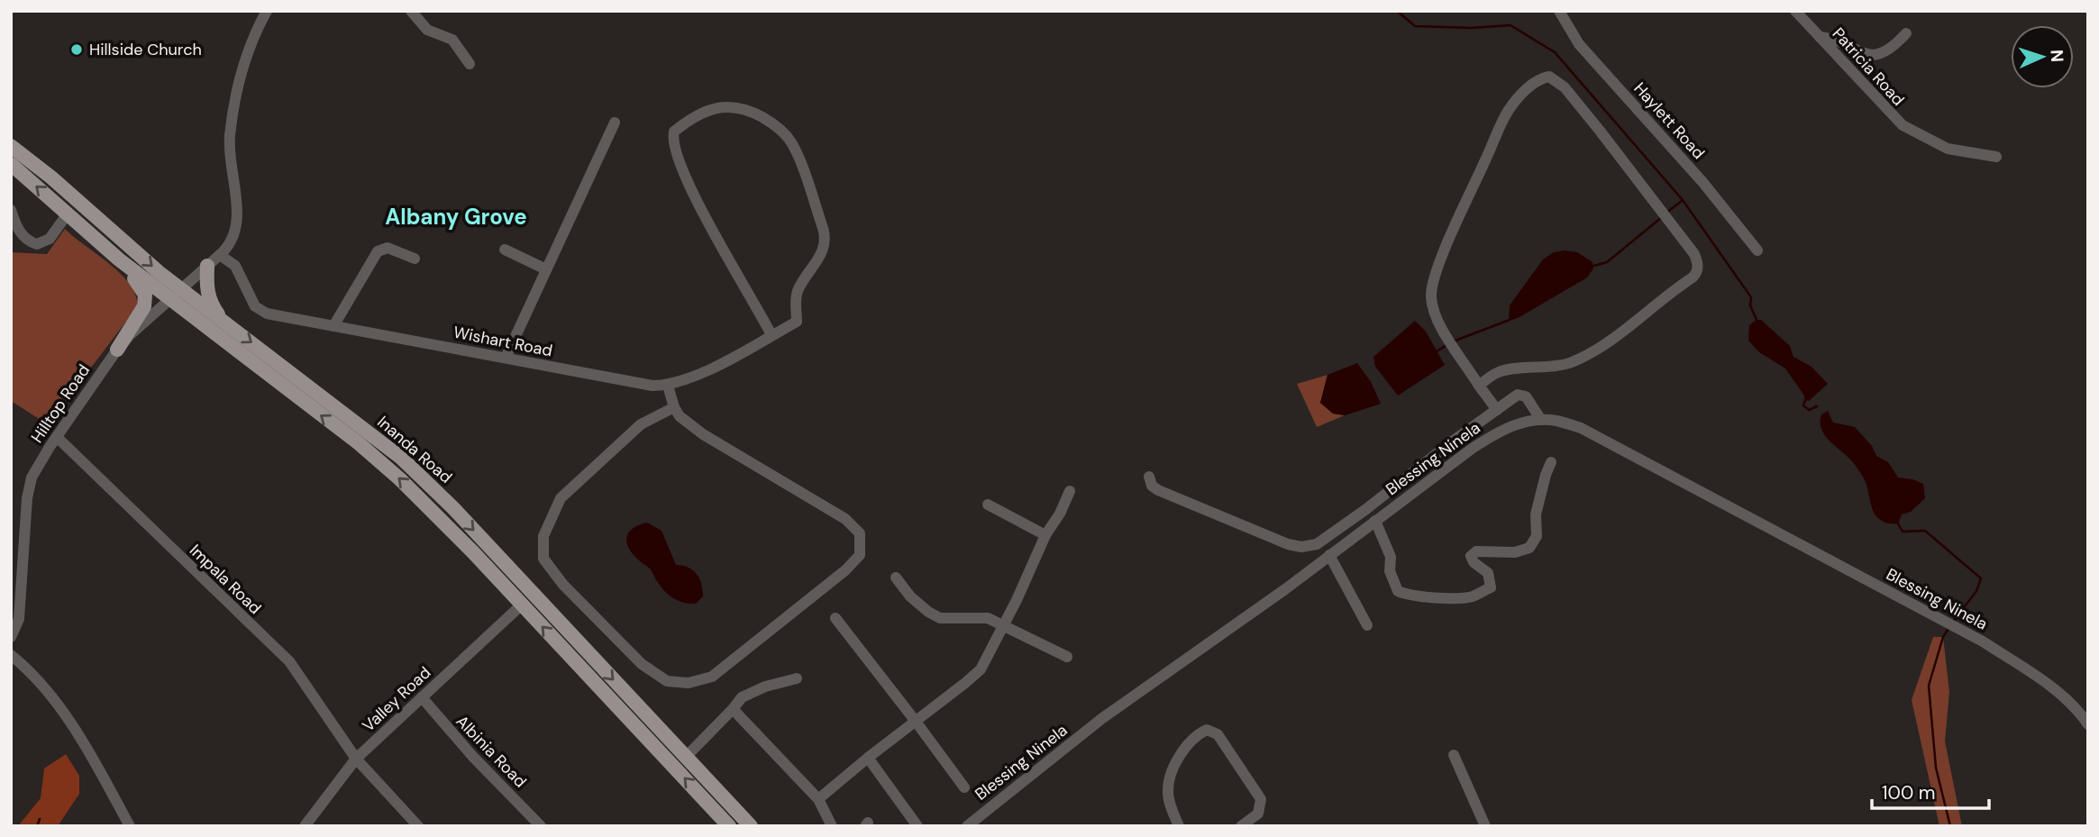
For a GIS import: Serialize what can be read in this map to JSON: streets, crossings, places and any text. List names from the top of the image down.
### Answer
{
  "streets": {
    "main road": ["Inanda Road"],
    "street": [
      "Patricia Road",
      "Haylett Road",
      "Wishart Road",
      "Hilltop Road",
      "Blessing Ninela",
      "Impala Road",
      "Valley Road",
      "Albinia Road"
    ]
  },
  "crossings": [
    ["Wishart Road", "Hilltop Road"],
    ["Hilltop Road", "Inanda Road"],
    ["Hilltop Road", "Impala Road"],
    ["Inanda Road", "Valley Road"],
    ["Impala Road", "Valley Road"],
    ["Valley Road", "Albinia Road"]
  ],
  "districts": ["Albany Grove"],
  "places": ["Hillside Church"],
  "scale_bar": "100 m",
  "north": "right"
}
